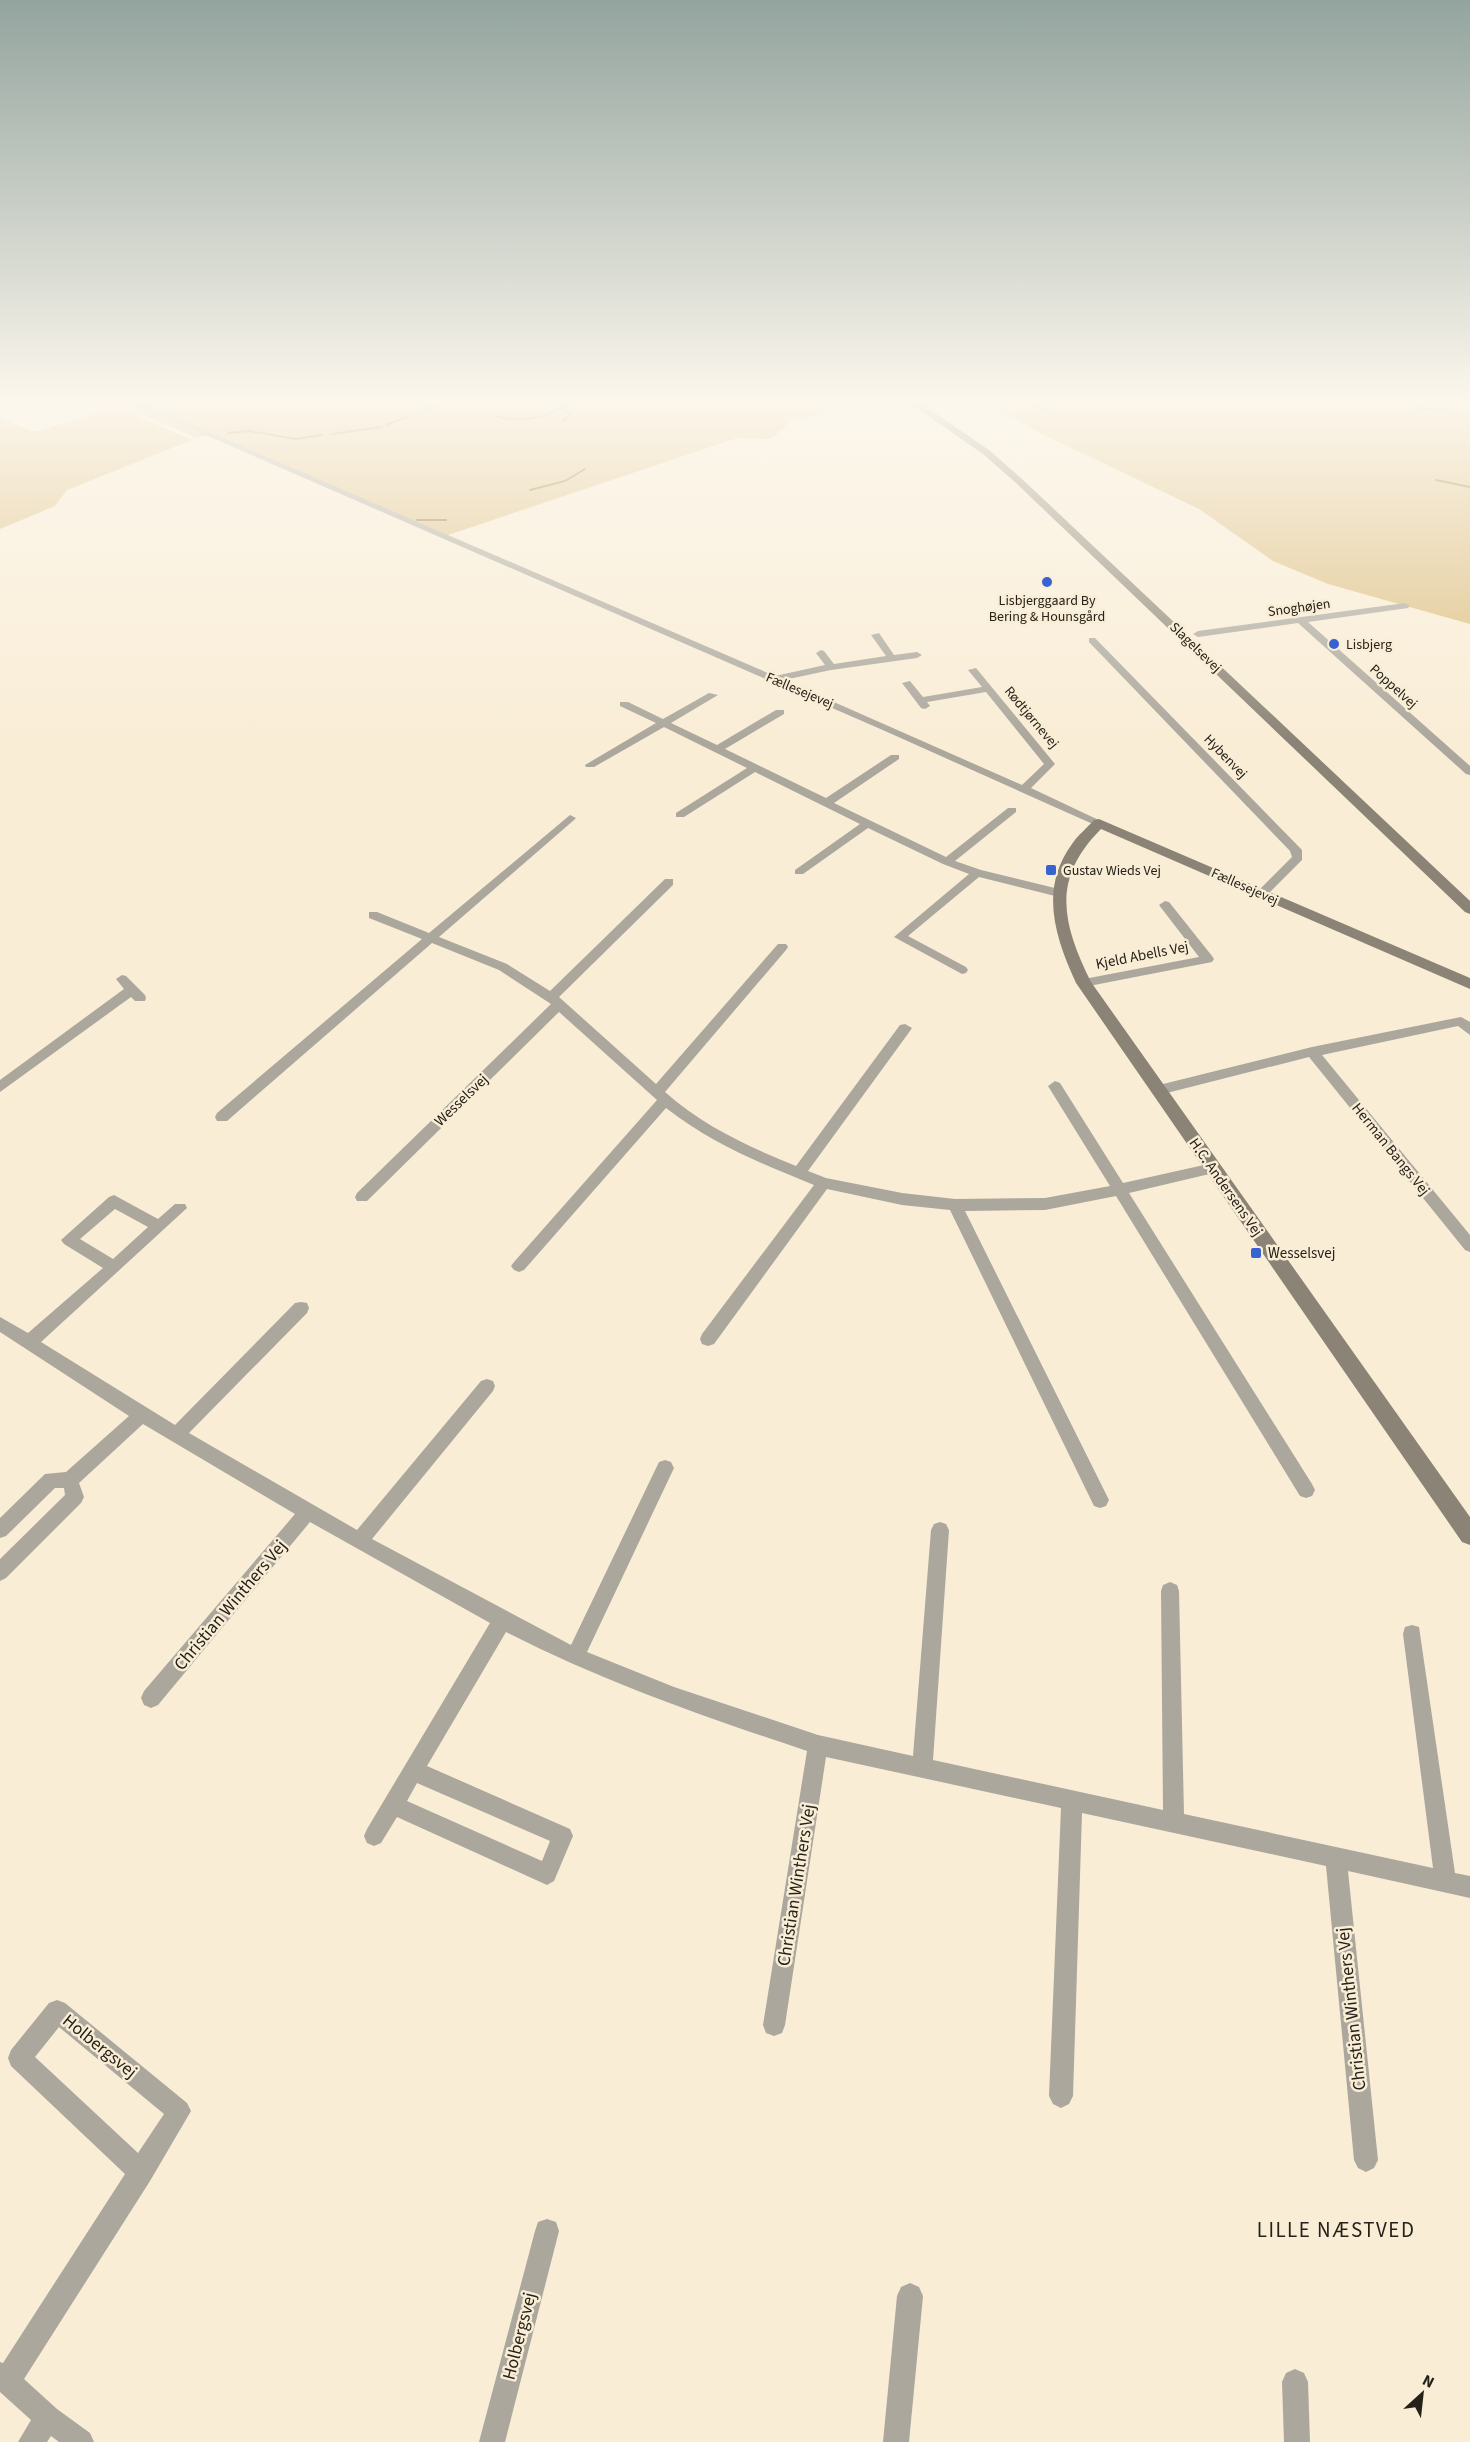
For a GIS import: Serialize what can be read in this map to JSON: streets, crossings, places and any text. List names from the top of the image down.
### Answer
{
  "streets": {
    "street": [
      "Snoghøjen",
      "Slagelsevej",
      "Poppelvej",
      "Fællesejevej",
      "Rødtjørnevej",
      "Hybenvej",
      "Kjeld Abells Vej",
      "Wesselsvej",
      "Herman Bangs Vej",
      "H.C. Andersens Vej",
      "Christian Winthers Vej",
      "Holbergsvej"
    ]
  },
  "crossings": [
    ["Snoghøjen", "Poppelvej"],
    ["Fællesejevej", "Rødtjørnevej"],
    ["Fællesejevej", "Hybenvej"],
    ["Fællesejevej", "H.C. Andersens Vej"],
    ["Kjeld Abells Vej", "H.C. Andersens Vej"]
  ],
  "districts": ["LILLE NÆSTVED"],
  "places": {
    "other": ["Lisbjerggaard By Bering & Hounsgård", "Lisbjerg"],
    "transit": ["Gustav Wieds Vej", "Wesselsvej"]
  },
  "north": "top right"
}
